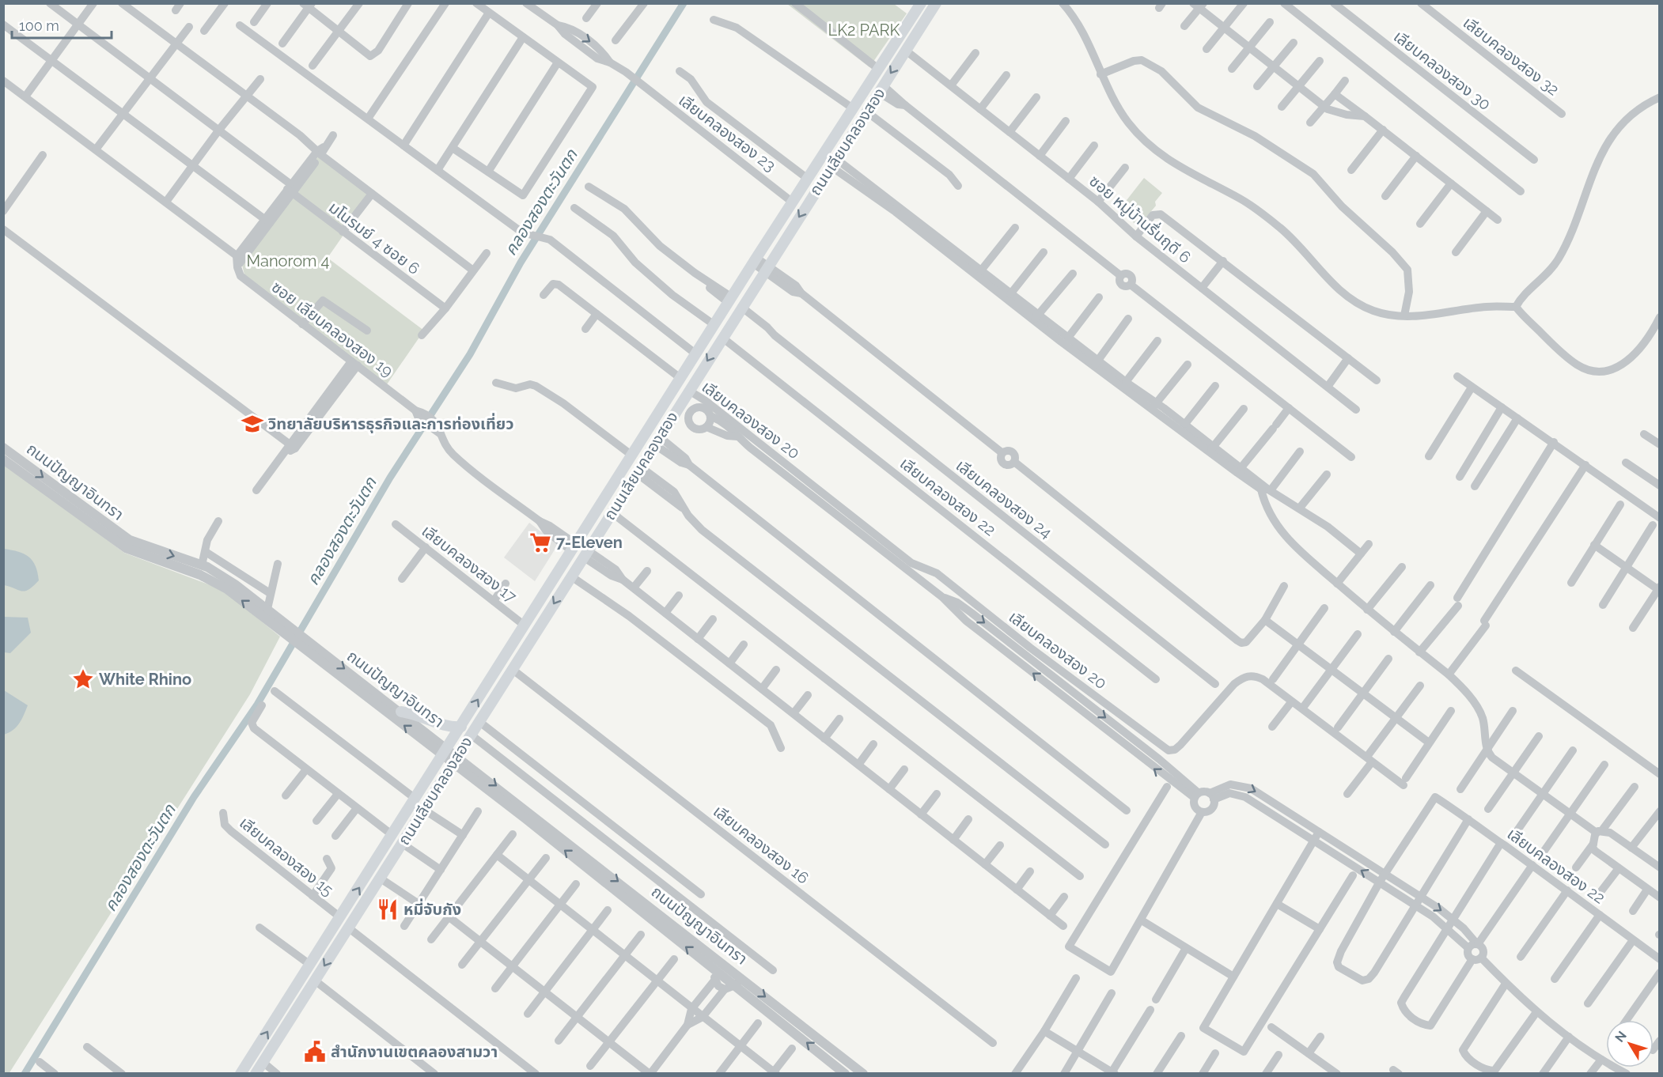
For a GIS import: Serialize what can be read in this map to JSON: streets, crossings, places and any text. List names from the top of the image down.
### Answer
{
  "streets": {
    "main road": ["ถนนเลียบคลองสอง"],
    "street": [
      "เลียบคลองสอง 32",
      "เลียบคลองสอง 30",
      "เลียบคลองสอง 23",
      "ซอย หมู่บ้านรื่นฤดี 6",
      "มโนรมย์ 4 ซอย 6",
      "ซอย เลียบคลองสอง 19",
      "เลียบคลองสอง 20",
      "ถนนปัญญาอินทรา",
      "เลียบคลองสอง 22",
      "เลียบคลองสอง 24",
      "เลียบคลองสอง 17",
      "เลียบคลองสอง 16",
      "เลียบคลองสอง 15"
    ]
  },
  "crossings": [
    ["เลียบคลองสอง 23", "ถนนเลียบคลองสอง"],
    ["ถนนเลียบคลองสอง", "ซอย หมู่บ้านรื่นฤดี 6"],
    ["ถนนเลียบคลองสอง", "ซอย เลียบคลองสอง 19"],
    ["ถนนเลียบคลองสอง", "เลียบคลองสอง 20"],
    ["ถนนเลียบคลองสอง", "ถนนปัญญาอินทรา"],
    ["ถนนเลียบคลองสอง", "เลียบคลองสอง 22"],
    ["ถนนเลียบคลองสอง", "เลียบคลองสอง 24"],
    ["ถนนเลียบคลองสอง", "เลียบคลองสอง 17"],
    ["ถนนเลียบคลองสอง", "เลียบคลองสอง 16"],
    ["ถนนเลียบคลองสอง", "เลียบคลองสอง 15"]
  ],
  "water": ["คลองสองตะวันตก"],
  "parks": ["LK2 PARK", "Manorom 4"],
  "places": {
    "school or university": ["วิทยาลัยบริหารธุรกิจและการท่องเที่ยว"],
    "supermarket": ["7-Eleven"],
    "place": ["White Rhino"],
    "restaurant": ["หมี่จับกัง"],
    "public building": ["สำนักงานเขตคลองสามวา"]
  },
  "scale_bar": "100 m",
  "north": "top left"
}
